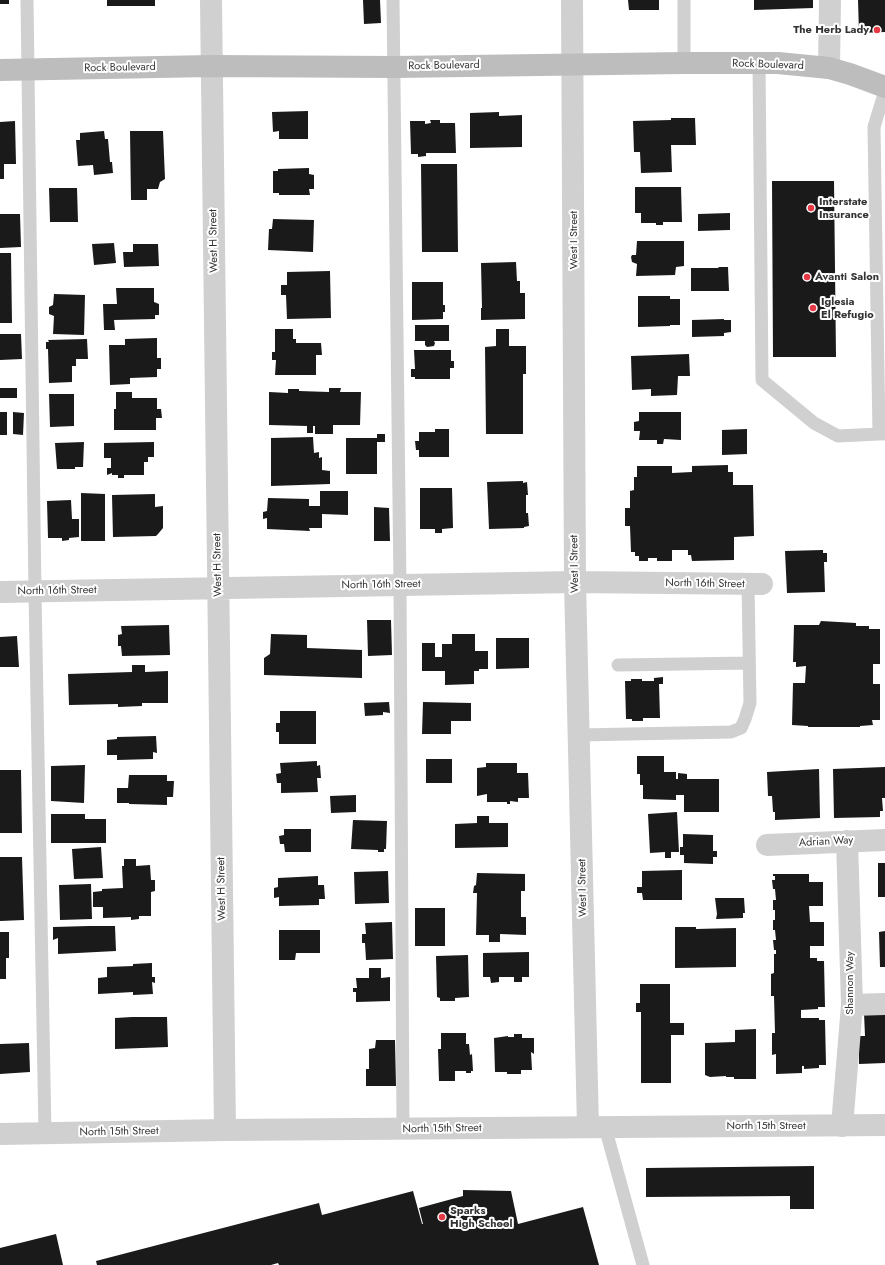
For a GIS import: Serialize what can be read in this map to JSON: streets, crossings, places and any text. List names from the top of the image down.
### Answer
{
  "streets": {
    "main road": ["Rock Boulevard"],
    "street": [
      "West I Street",
      "West H Street",
      "North 16th Street",
      "Adrian Way",
      "Shannon Way",
      "North 15th Street"
    ]
  },
  "crossings": [
    ["Rock Boulevard", "West I Street"],
    ["Rock Boulevard", "West H Street"],
    ["West I Street", "North 16th Street"],
    ["West I Street", "North 15th Street"],
    ["West H Street", "North 16th Street"],
    ["West H Street", "North 15th Street"],
    ["Adrian Way", "Shannon Way"],
    ["Shannon Way", "North 15th Street"]
  ],
  "places": [
    "The Herb Lady",
    "Interstate Insurance",
    "Avanti Salon",
    "Iglesia El Refugio",
    "Sparks High School"
  ]
}
